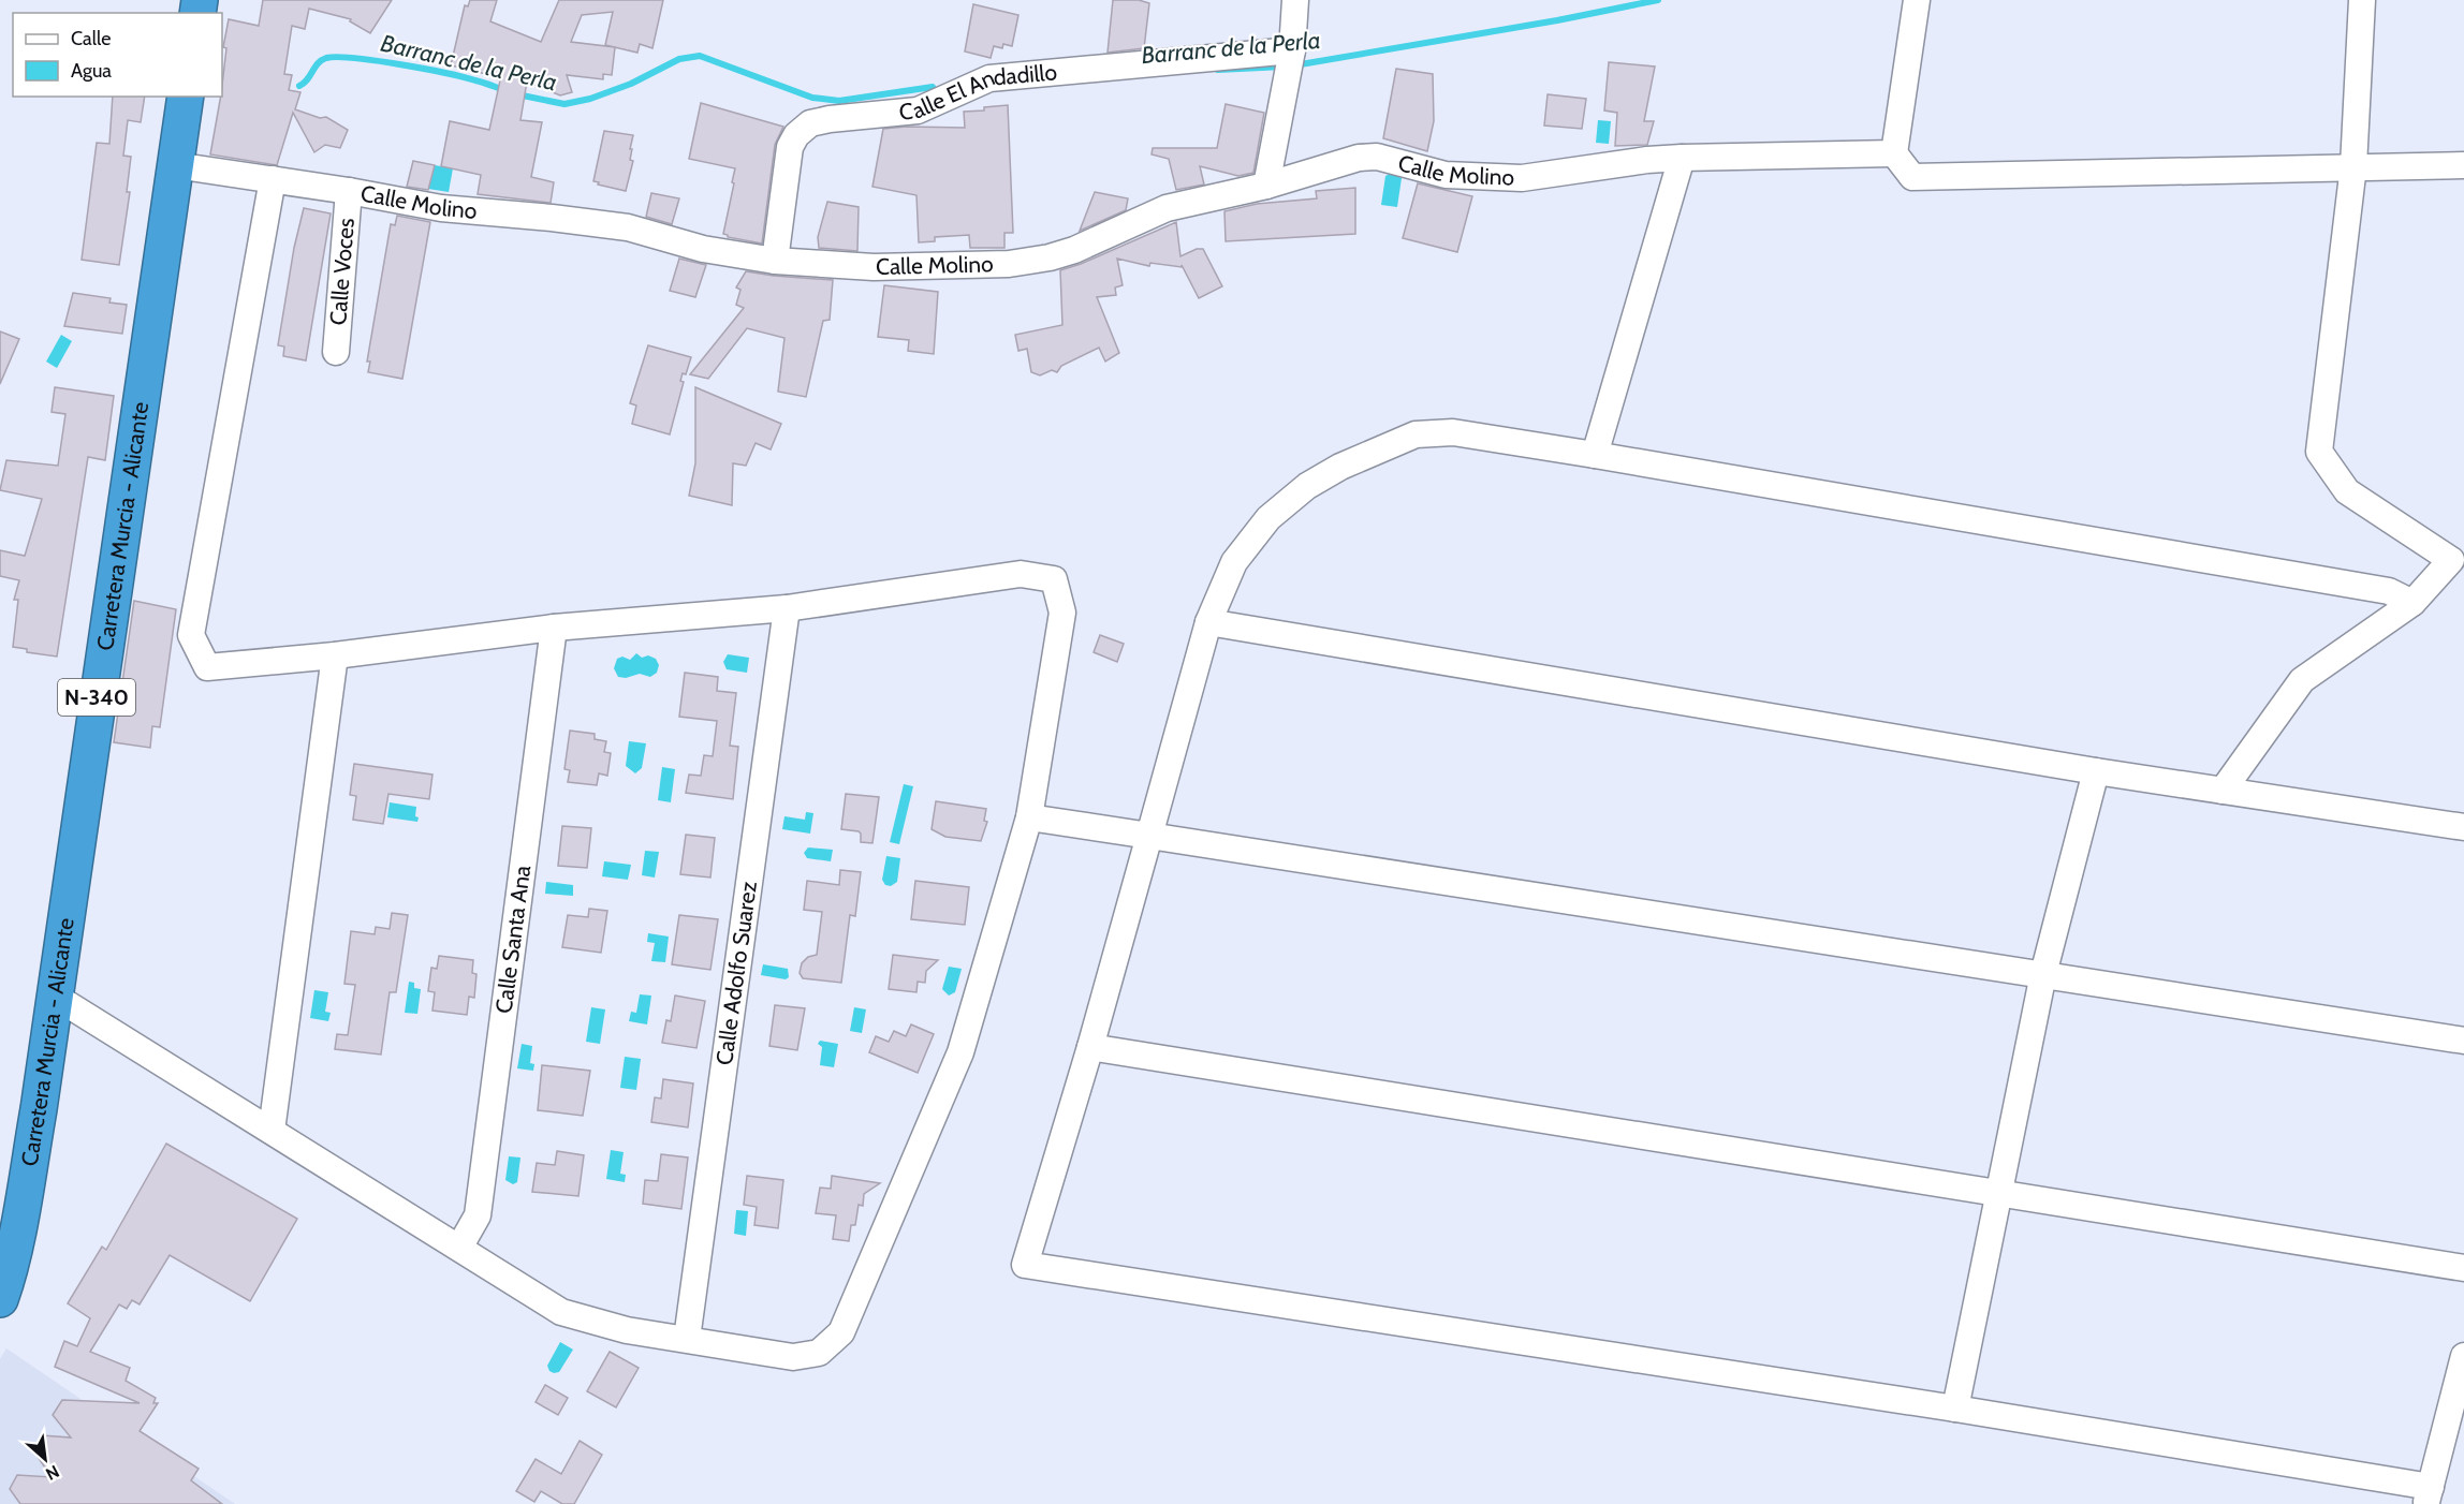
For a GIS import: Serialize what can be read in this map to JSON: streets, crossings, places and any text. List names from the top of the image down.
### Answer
{
  "streets": {
    "highway": ["Carretera Murcia - Alicante", "N-340"],
    "street": [
      "Calle El Andadillo",
      "Calle Molino",
      "Calle Voces",
      "Calle Santa Ana",
      "Calle Adolfo Suarez"
    ]
  },
  "crossings": [
    ["Calle El Andadillo", "Calle Molino"],
    ["Calle Molino", "Calle Voces"],
    ["Calle Molino", "Carretera Murcia - Alicante"]
  ],
  "water": ["Barranc de la Perla"],
  "legend": ["Calle", "Agua"],
  "north": "bottom right"
}
